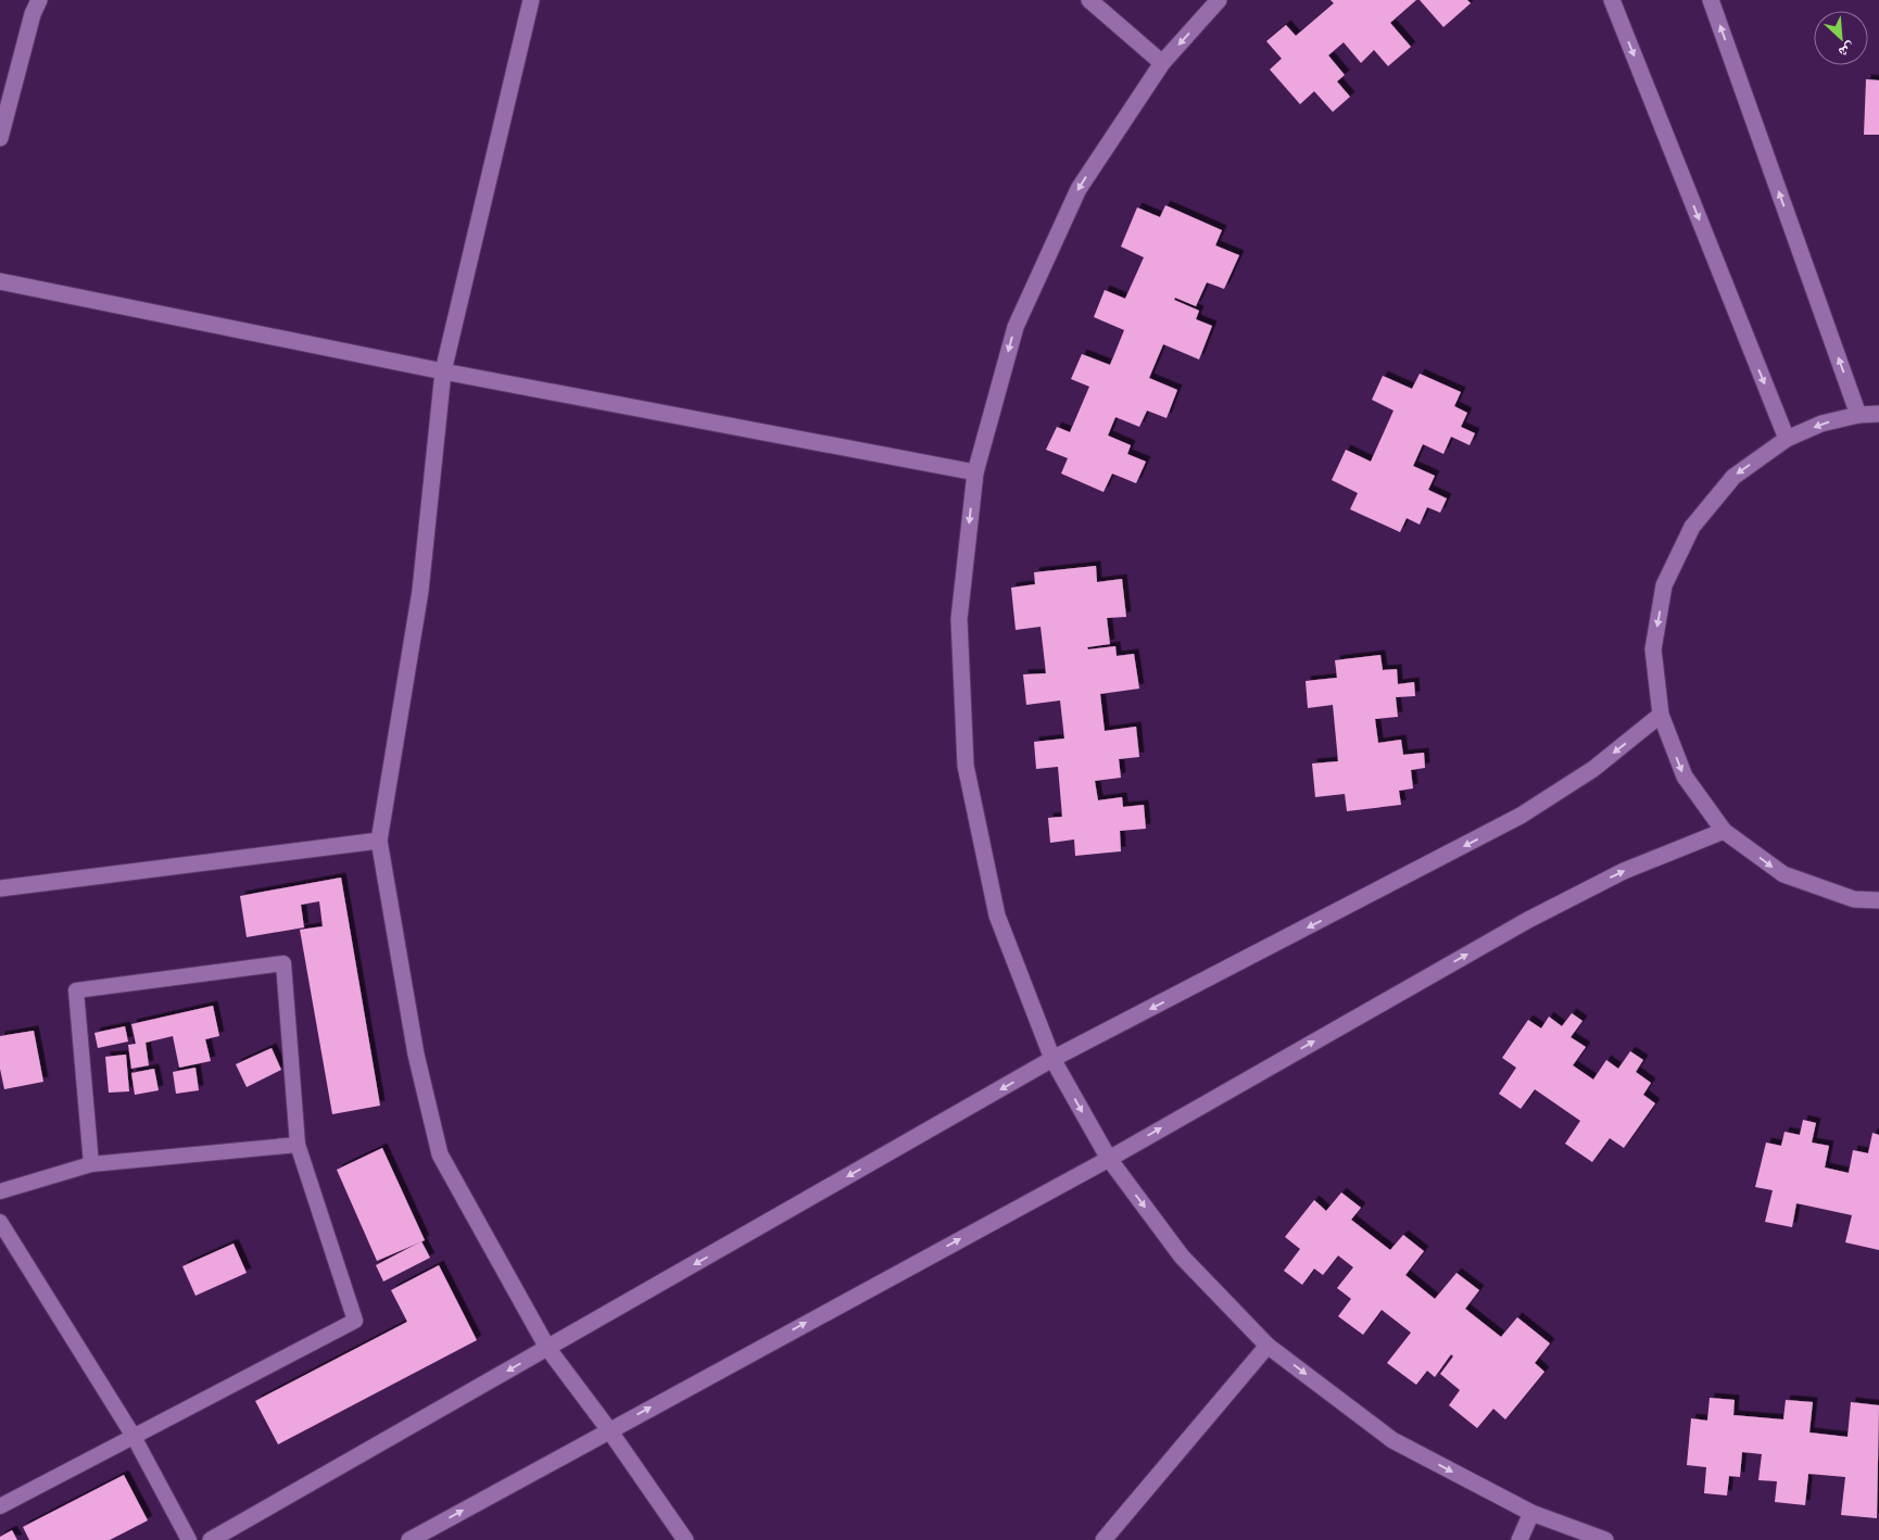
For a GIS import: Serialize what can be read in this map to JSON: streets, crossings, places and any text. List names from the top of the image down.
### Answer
{
  "north": "bottom right"
}
